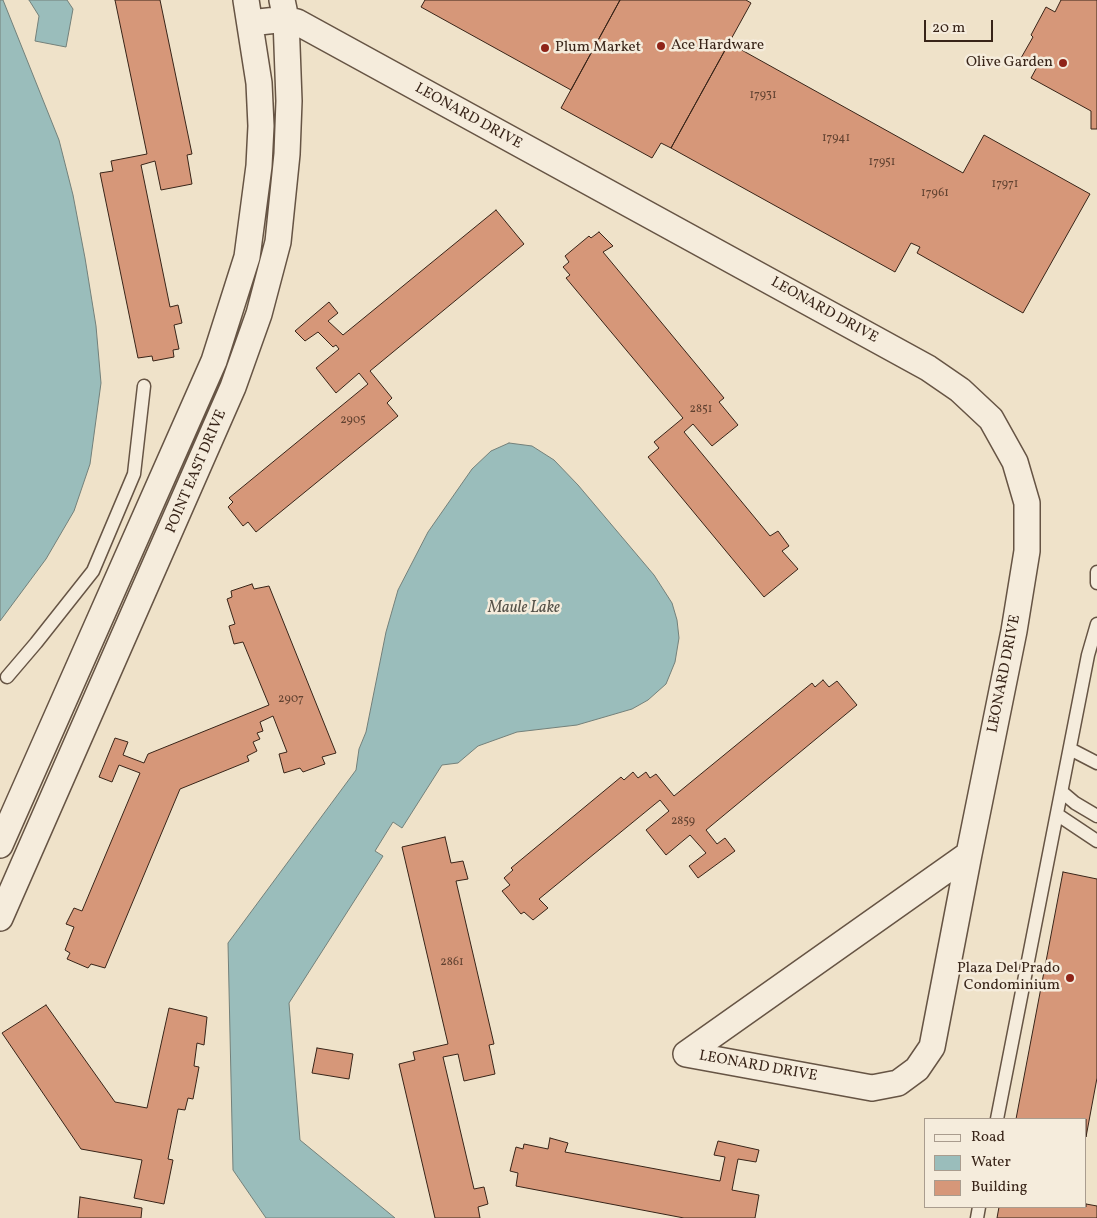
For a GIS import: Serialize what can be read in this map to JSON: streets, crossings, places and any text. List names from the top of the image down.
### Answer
{
  "streets": {
    "street": ["LEONARD DRIVE", "POINT EAST DRIVE"]
  },
  "crossings": [
    ["LEONARD DRIVE", "POINT EAST DRIVE"]
  ],
  "water": ["Maule Lake"],
  "places": [
    "Ace Hardware",
    "Plum Market",
    "Olive Garden",
    "Plaza Del Prado Condominium"
  ],
  "house_numbers": [
    "17931",
    "17941",
    "17951",
    "17971",
    "17961",
    "2851",
    "2905",
    "2907",
    "2859",
    "2861"
  ],
  "legend": ["Road", "Water", "Building"],
  "scale_bar": "20 m"
}
